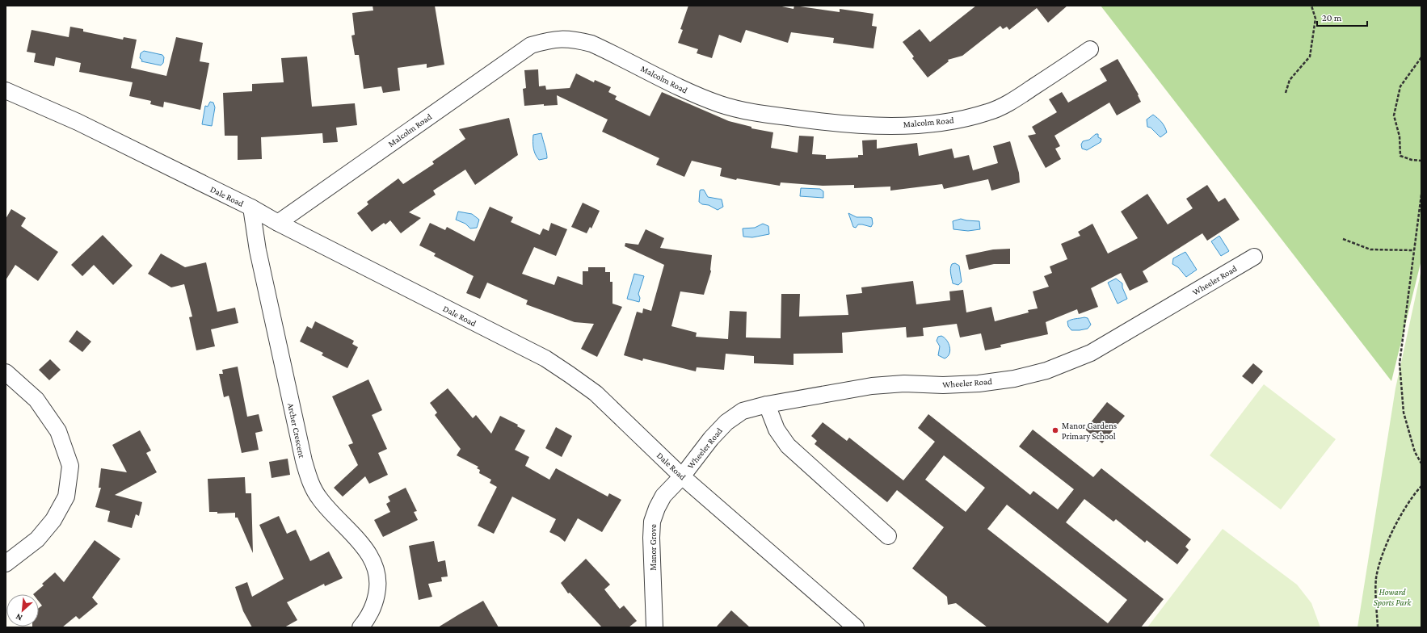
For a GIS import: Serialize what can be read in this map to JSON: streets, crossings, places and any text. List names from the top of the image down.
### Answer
{
  "streets": {
    "street": [
      "Malcolm Road",
      "Dale Road",
      "Wheeler Road",
      "Archer Crescent",
      "Manor Grove"
    ]
  },
  "crossings": [
    ["Malcolm Road", "Dale Road"],
    ["Dale Road", "Wheeler Road"],
    ["Dale Road", "Archer Crescent"],
    ["Dale Road", "Manor Grove"],
    ["Wheeler Road", "Manor Grove"]
  ],
  "parks": ["Howard Sports Park"],
  "places": ["Manor Gardens Primary School"],
  "scale_bar": "20 m",
  "north": "bottom left"
}
